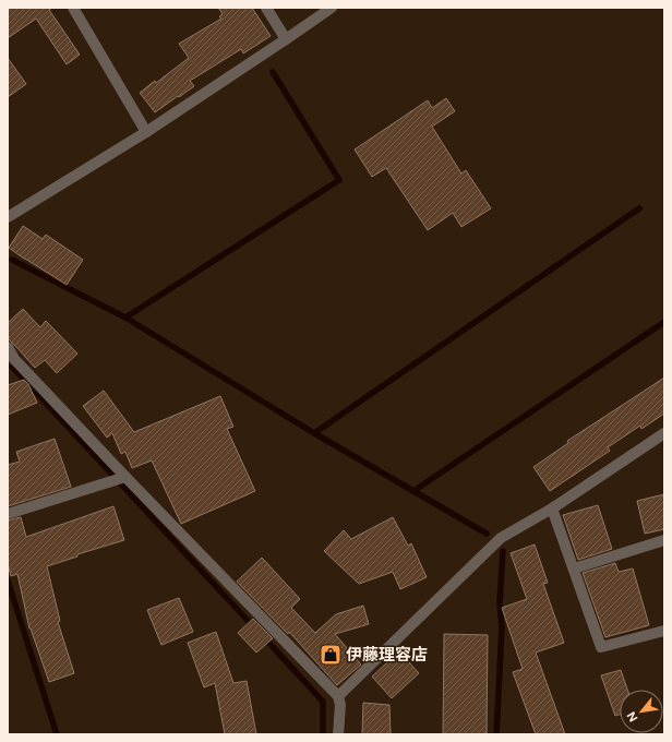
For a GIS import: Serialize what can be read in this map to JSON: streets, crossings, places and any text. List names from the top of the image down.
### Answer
{
  "places": {
    "shop": ["伊藤理容店"]
  },
  "north": "bottom left"
}
